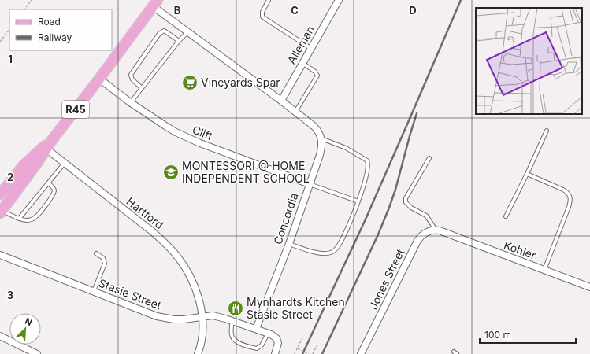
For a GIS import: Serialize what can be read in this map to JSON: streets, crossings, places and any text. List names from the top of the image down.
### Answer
{
  "streets": {
    "main road": ["R45"],
    "street": [
      "Alleman",
      "Clift",
      "Hartford",
      "Concordia",
      "Kohler",
      "Jones Street",
      "Stasie Street"
    ]
  },
  "crossings": [
    ["R45", "Clift"],
    ["R45", "Hartford"],
    ["Clift", "Concordia"],
    ["Hartford", "Stasie Street"],
    ["Concordia", "Stasie Street"],
    ["Kohler", "Jones Street"]
  ],
  "places": {
    "supermarket": ["Vineyards Spar"],
    "school or university": ["MONTESSORI @ HOME INDEPENDENT SCHOOL"],
    "restaurant": ["Mynhardts Kitchen Stasie Street"]
  },
  "legend": ["Road", "Railway"],
  "scale_bar": "100 m",
  "north": "top right",
  "grid": {
    "columns": ["B", "C", "D"],
    "rows": ["1", "2", "3"]
  }
}
